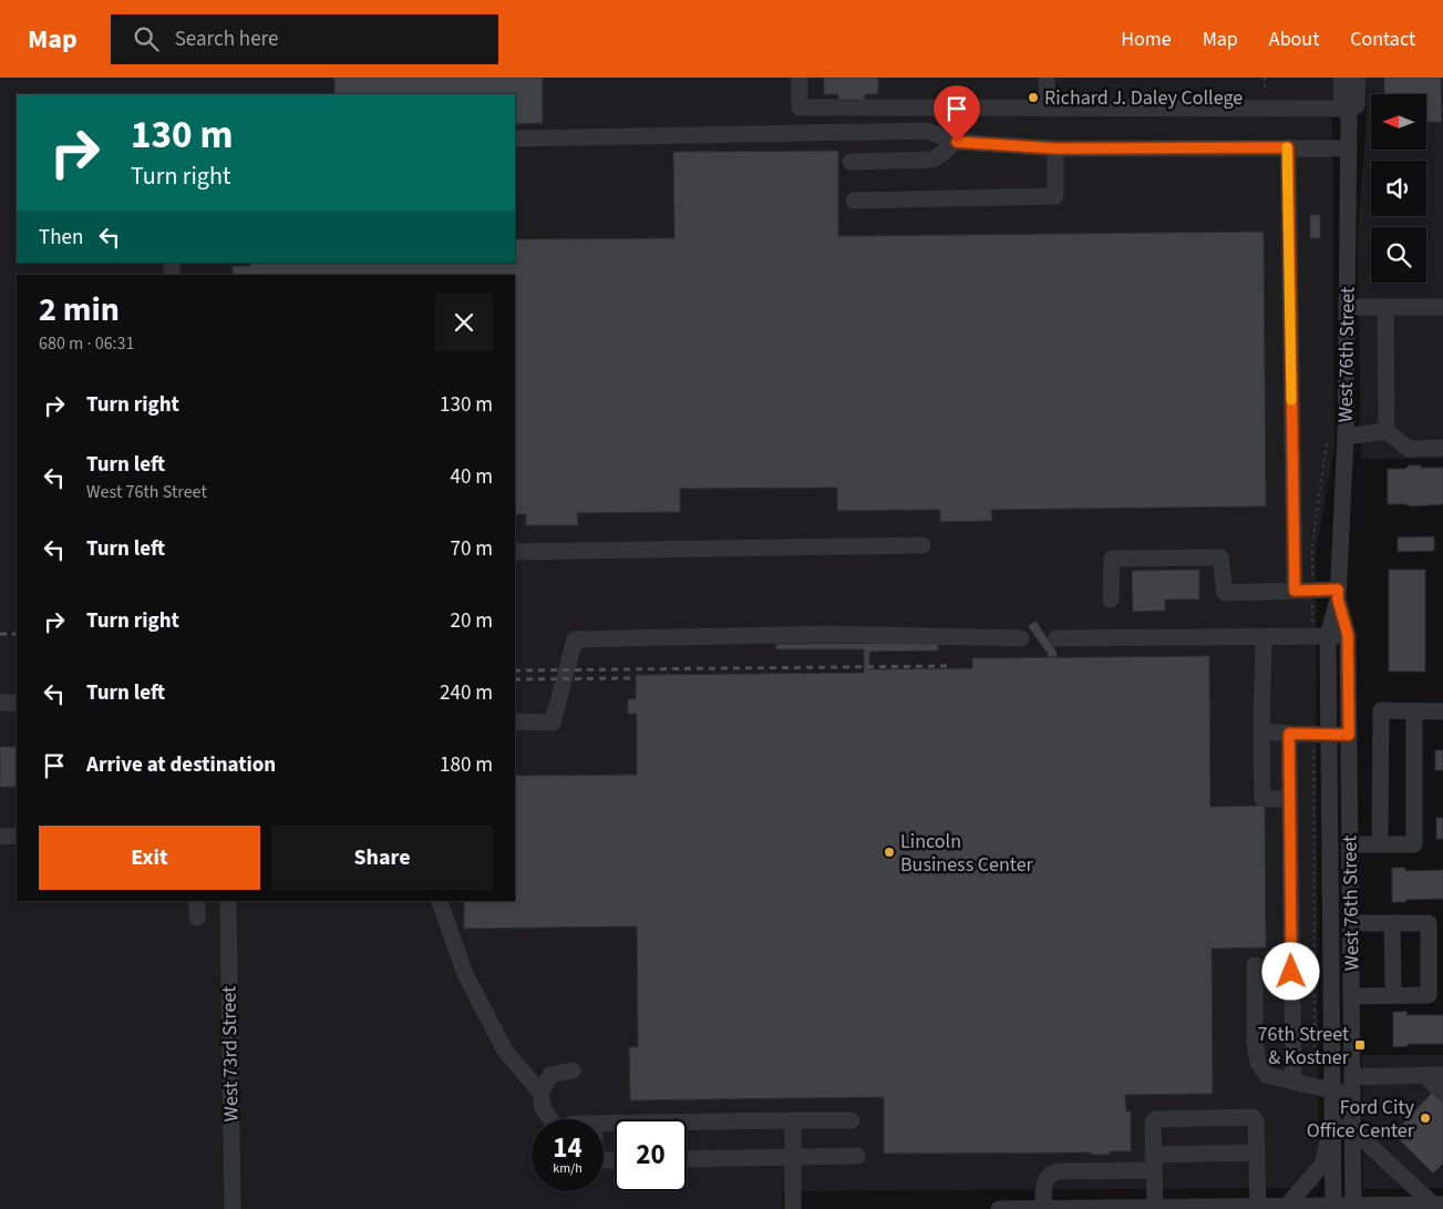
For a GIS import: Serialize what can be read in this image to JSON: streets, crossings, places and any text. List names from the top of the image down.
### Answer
{
  "streets": {
    "street": ["West 76th Street", "West 73rd Street"]
  },
  "places": {
    "other": ["Richard J. Daley College", "Lincoln Business Center", "Ford City Office Center"],
    "transit": ["76th Street & Kostner"]
  },
  "north": "left",
  "page": {
    "header": "Map",
    "search": "Search here",
    "nav": [
      "Home",
      "Map",
      "About",
      "Contact"
    ],
    "turn": ["130 m", "Turn right"],
    "then": "Then",
    "heading": ["2 min", "680 m · 06:31"],
    "list": [
      {
        "name": "Turn right",
        "value": "130 m"
      },
      {
        "name": "Turn left",
        "note": "West 76th Street",
        "value": "40 m"
      },
      {
        "name": "Turn left",
        "value": "70 m"
      },
      {
        "name": "Turn right",
        "value": "20 m"
      },
      {
        "name": "Turn left",
        "value": "240 m"
      },
      {
        "name": "Arrive at destination",
        "value": "180 m"
      }
    ],
    "buttons": ["Exit", "Share"],
    "speed": "14 km/h",
    "limit": "20"
  }
}
